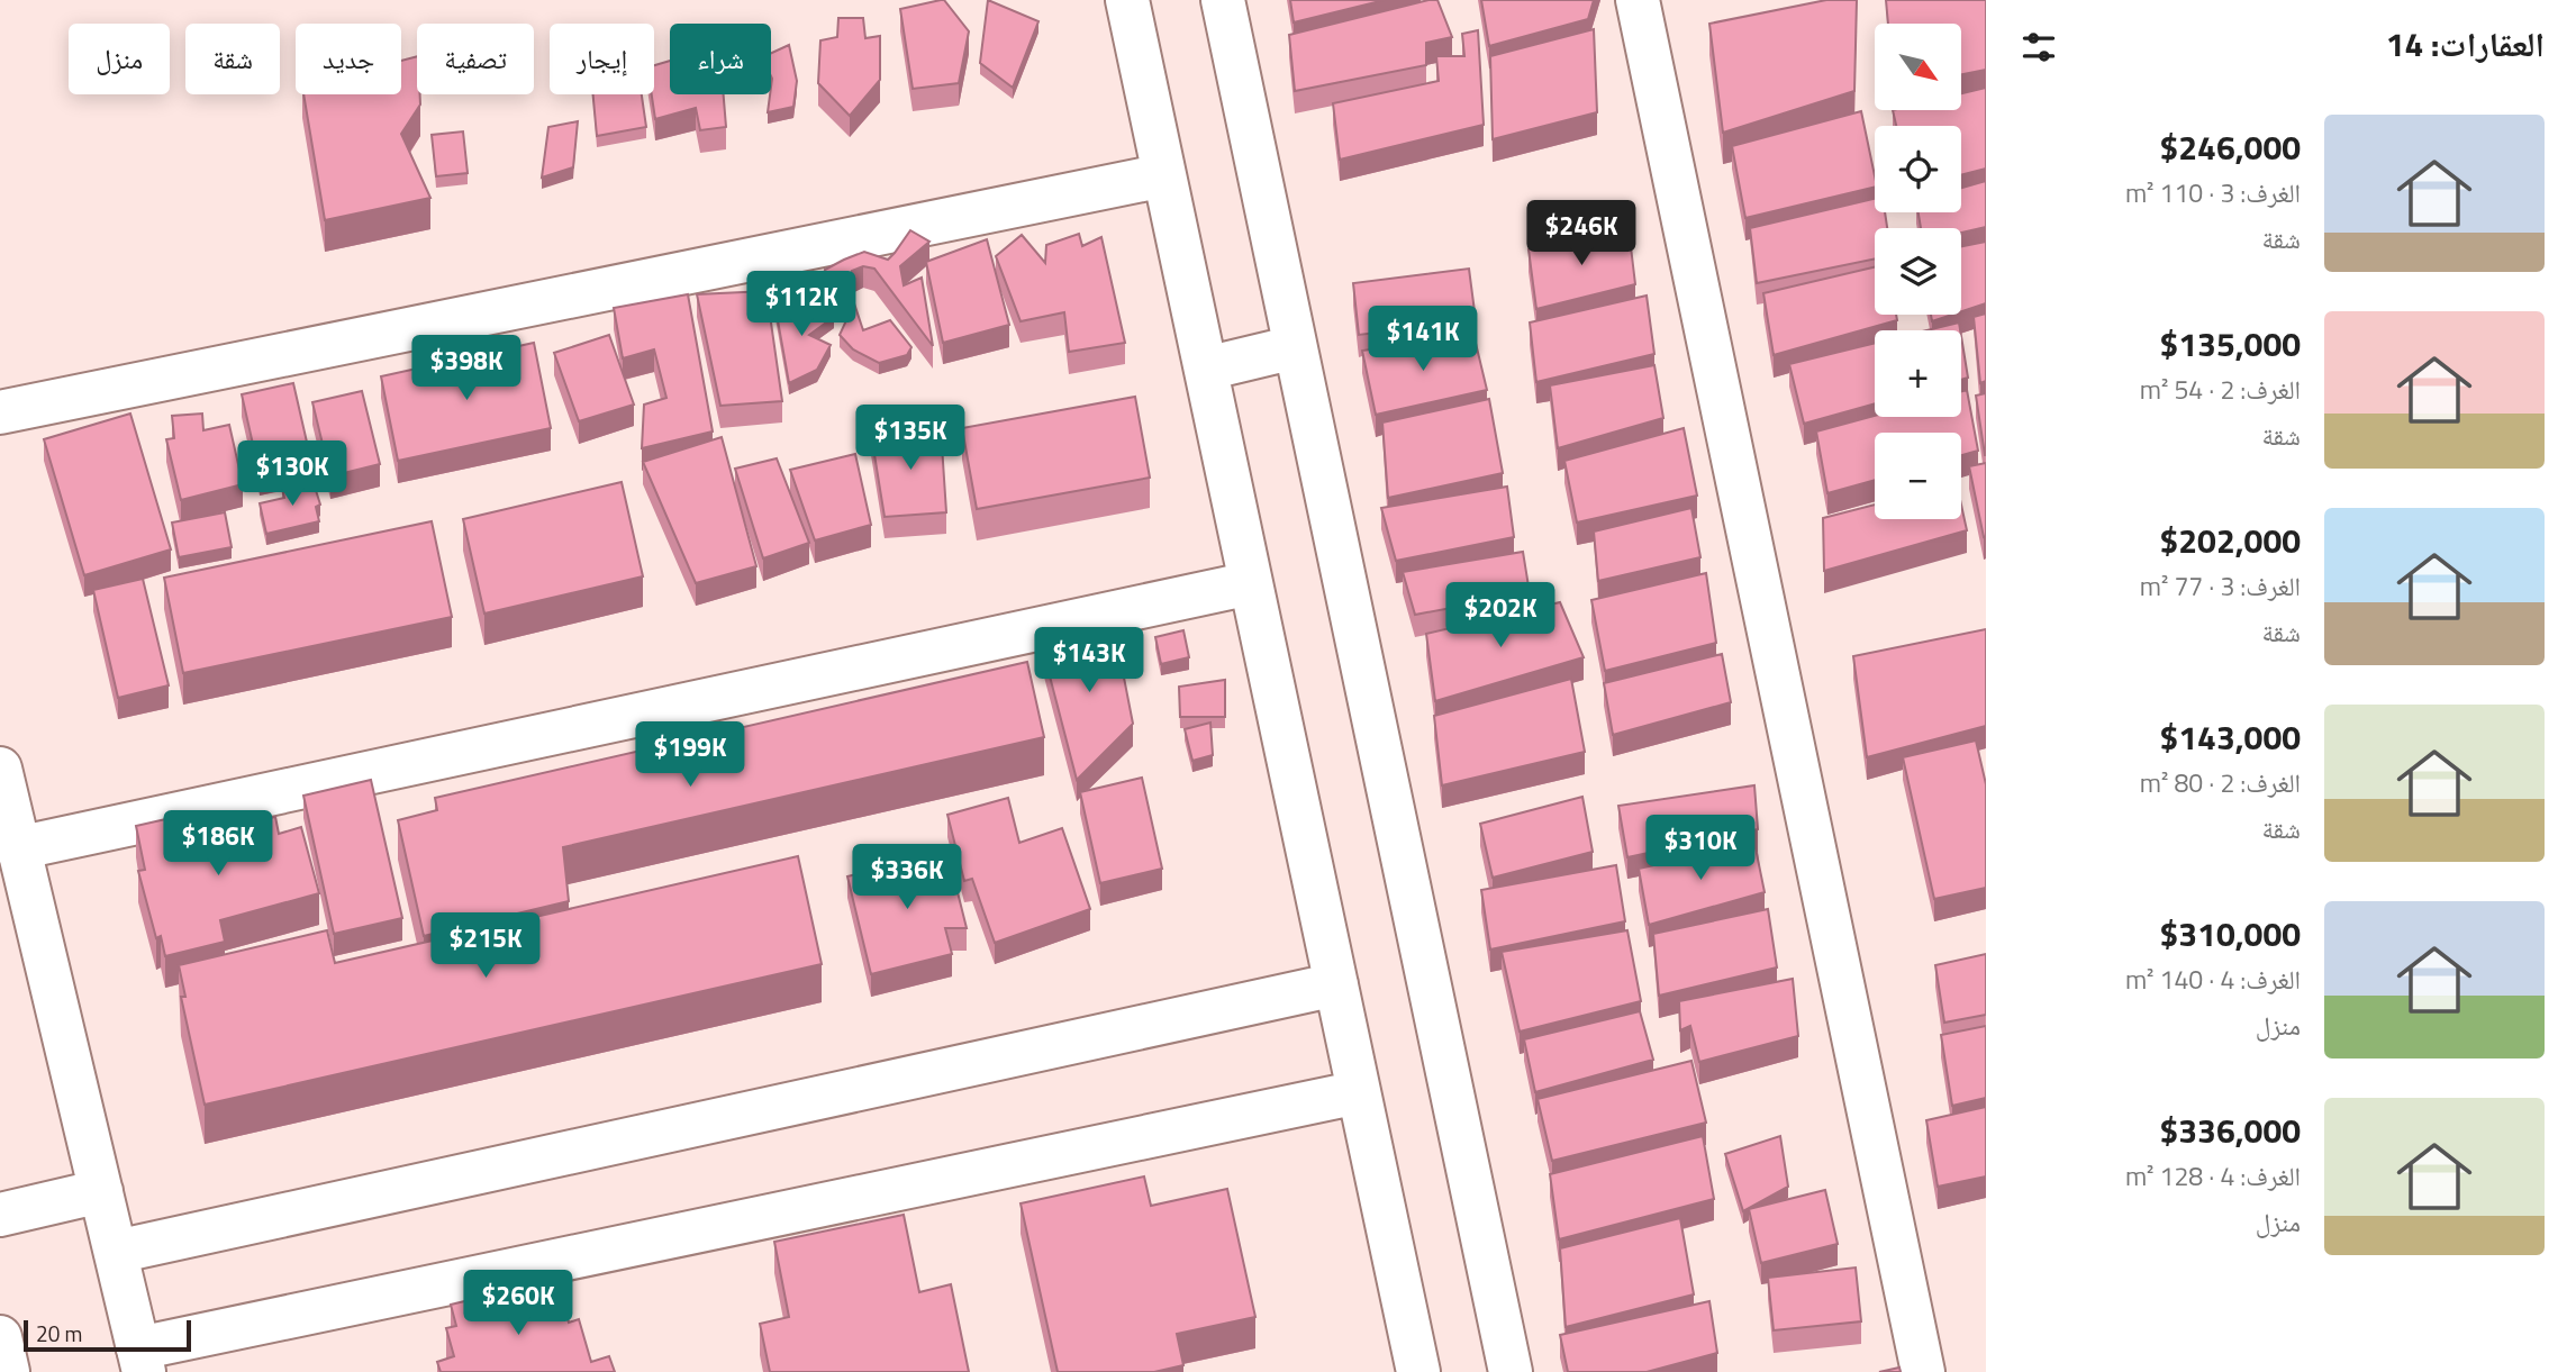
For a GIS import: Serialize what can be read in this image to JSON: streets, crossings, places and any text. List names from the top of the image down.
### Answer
{
  "scale_bar": "20 m",
  "north": "bottom right",
  "page": {
    "heading": "العقارات: 14",
    "map_buttons": ["+", "−"],
    "chip": [
      "شراء",
      "إيجار",
      "تصفية",
      "جديد",
      "شقة",
      "منزل"
    ],
    "list": [
      {
        "name": "$246,000",
        "note": "الغرف: 3 · 110 m² · شقة"
      },
      {
        "name": "$135,000",
        "note": "الغرف: 2 · 54 m² · شقة"
      },
      {
        "name": "$202,000",
        "note": "الغرف: 3 · 77 m² · شقة"
      },
      {
        "name": "$143,000",
        "note": "الغرف: 2 · 80 m² · شقة"
      },
      {
        "name": "$310,000",
        "note": "الغرف: 4 · 140 m² · منزل"
      },
      {
        "name": "$336,000",
        "note": "الغرف: 4 · 128 m² · منزل"
      }
    ],
    "price": [
      "$246K",
      "$112K",
      "$141K",
      "$398K",
      "$135K",
      "$130K",
      "$202K",
      "$143K",
      "$199K",
      "$186K",
      "$310K",
      "$336K",
      "$215K",
      "$260K"
    ],
    "scale": "20 m"
  }
}
